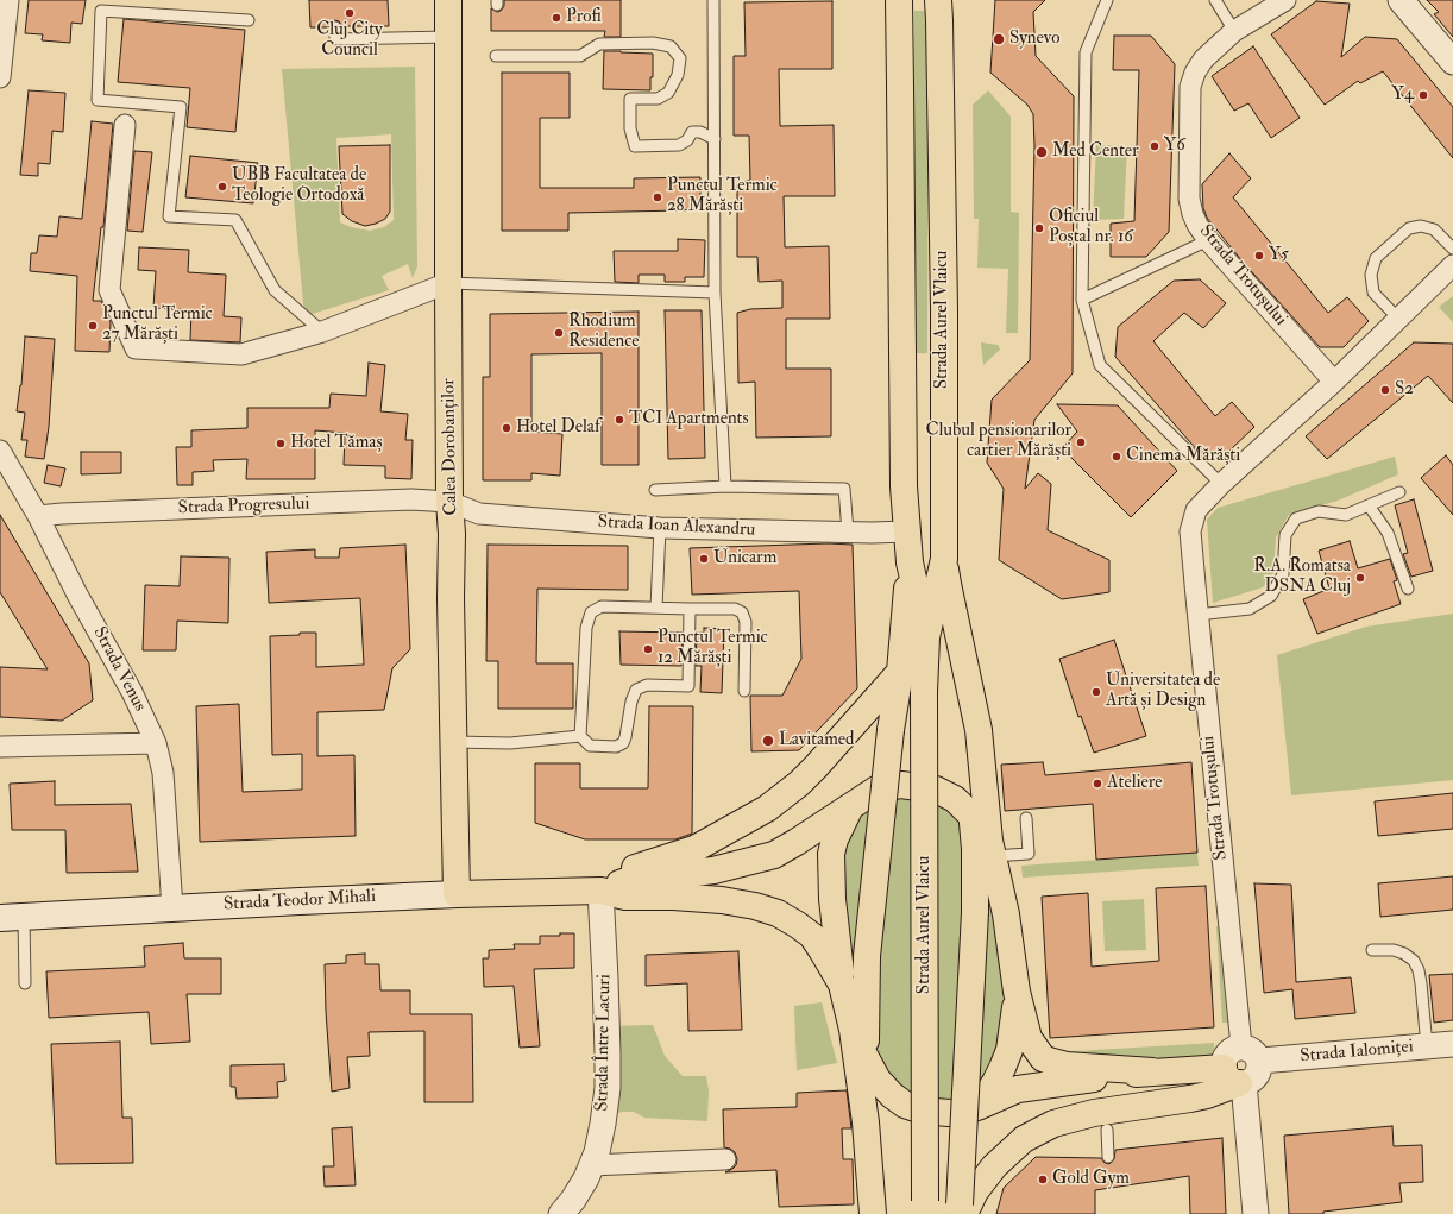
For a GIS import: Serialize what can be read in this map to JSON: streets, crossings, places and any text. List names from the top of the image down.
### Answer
{
  "streets": {
    "main road": ["Strada Aurel Vlaicu", "Calea Dorobanților", "Strada Teodor Mihali"],
    "street": [
      "Strada Trotușului",
      "Strada Progresului",
      "Strada Ioan Alexandru",
      "Strada Venus",
      "Strada Între Lacuri",
      "Strada Ialomiței"
    ]
  },
  "crossings": [
    ["Strada Trotușului", "Strada Ialomiței"],
    ["Strada Aurel Vlaicu", "Strada Ioan Alexandru"],
    ["Calea Dorobanților", "Strada Progresului"],
    ["Calea Dorobanților", "Strada Ioan Alexandru"],
    ["Calea Dorobanților", "Strada Teodor Mihali"],
    ["Strada Progresului", "Strada Ioan Alexandru"],
    ["Strada Progresului", "Strada Venus"],
    ["Strada Venus", "Strada Teodor Mihali"],
    ["Strada Teodor Mihali", "Strada Între Lacuri"]
  ],
  "places": [
    "Cluj City Council",
    "Profi",
    "Synevo",
    "Y4",
    "Y6",
    "Med Center",
    "UBB Facultatea de Teologie Ortodoxă",
    "Punctul Termic 28 Mărăști",
    "Oficiul Poștal nr. 16",
    "Y5",
    "Punctul Termic 27 Mărăști",
    "Rhodium Residence",
    "S2",
    "TCI Apartments",
    "Hotel Delaf",
    "Clubul pensionarilor cartier Mărăști",
    "Hotel Tămaș",
    "Cinema Mărăști",
    "Unicarm",
    "R.A. Romatsa DSNA Cluj",
    "Punctul Termic 12 Mărăști",
    "Universitatea de Artă și Design",
    "Lavitamed",
    "Ateliere",
    "Gold Gym"
  ]
}
